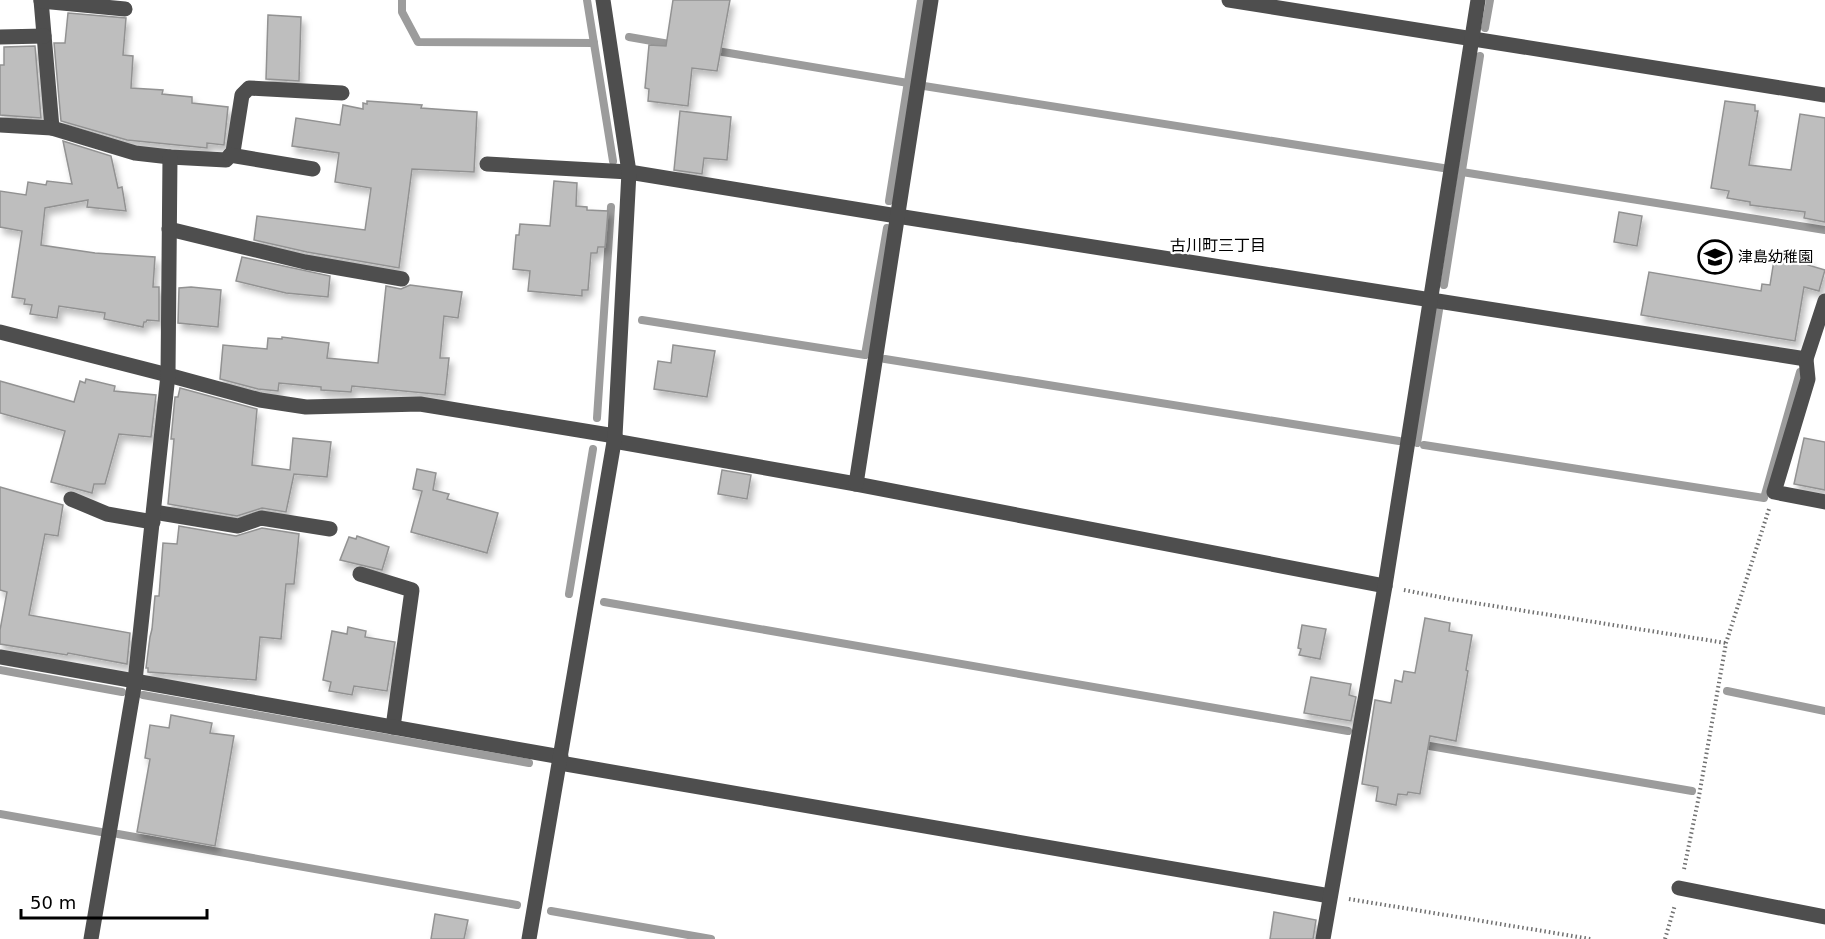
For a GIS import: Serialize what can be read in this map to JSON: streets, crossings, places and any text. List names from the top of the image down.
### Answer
{
  "districts": ["古川町三丁目"],
  "places": {
    "school or university": ["津島幼稚園"]
  },
  "scale_bar": "50 m"
}
